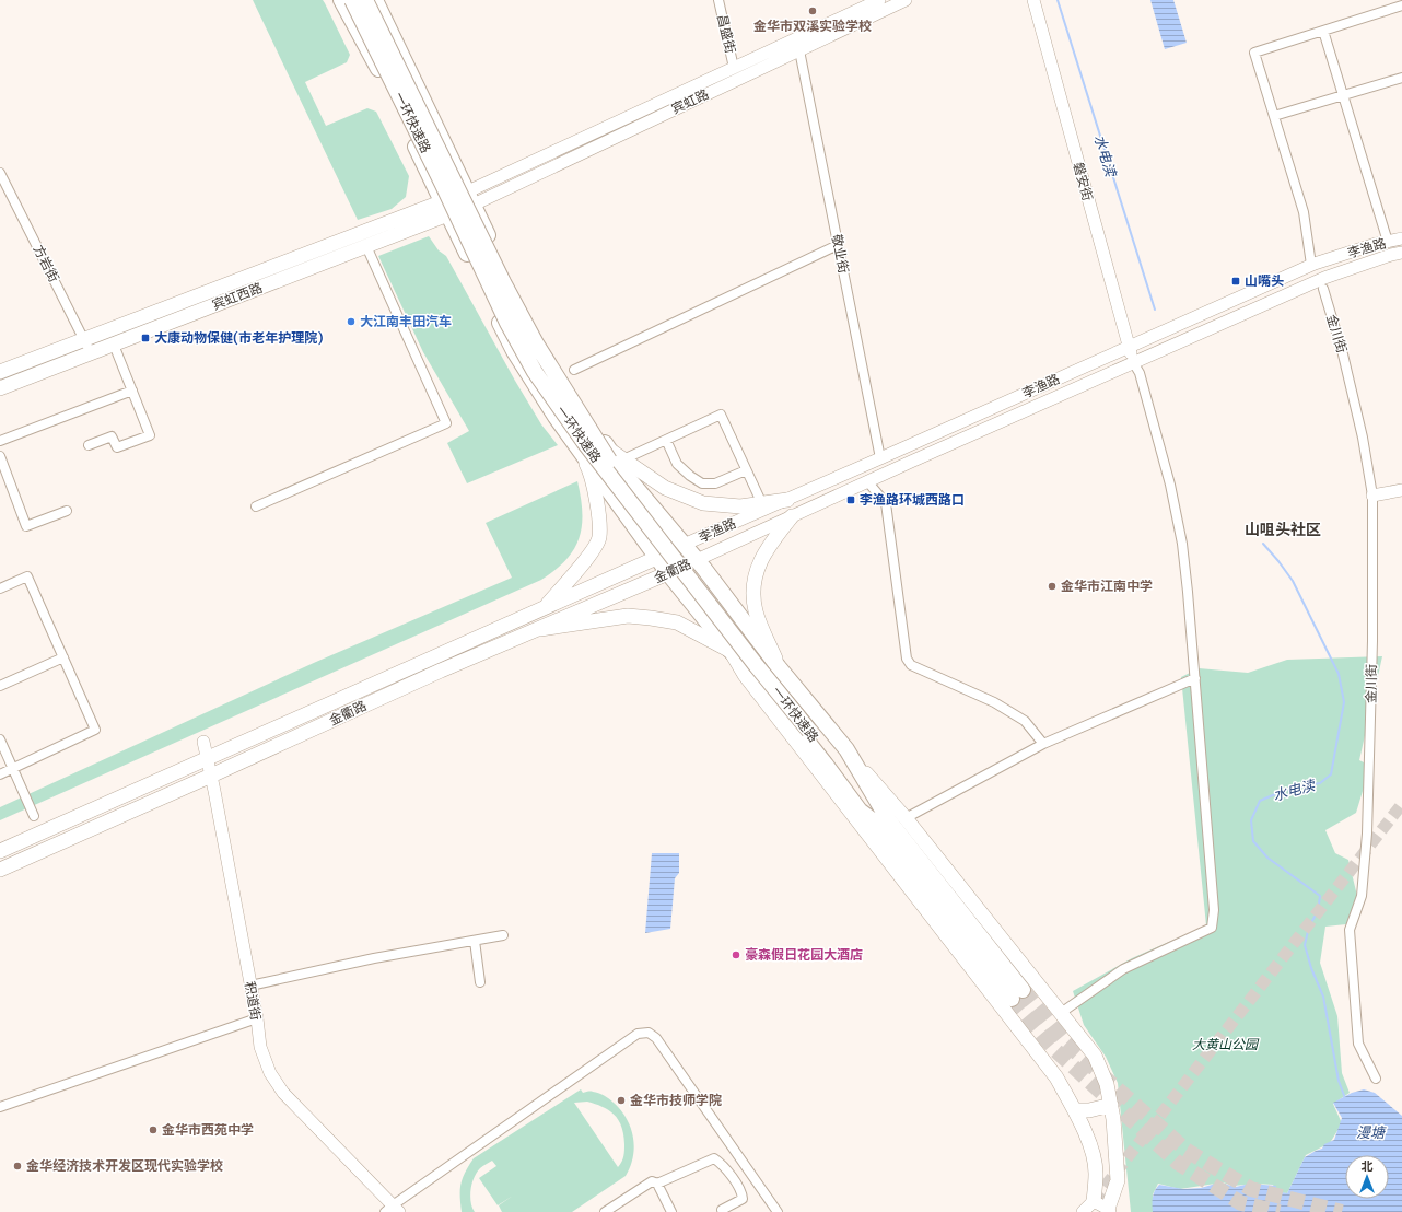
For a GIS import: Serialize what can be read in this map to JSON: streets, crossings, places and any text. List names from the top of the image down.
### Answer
{
  "streets": {
    "highway": ["一环快速路"],
    "main road": [
      "宾虹路",
      "磐安街",
      "李渔路",
      "宾虹西路",
      "金衢路",
      "积道街"
    ],
    "street": [
      "昌盛街",
      "敬业街",
      "方岩街",
      "金川街"
    ]
  },
  "crossings": [
    ["昌盛街", "宾虹路"],
    ["宾虹路", "敬业街"],
    ["宾虹路", "宾虹西路"],
    ["磐安街", "李渔路"],
    ["李渔路", "敬业街"],
    ["李渔路", "金衢路"],
    ["方岩街", "宾虹西路"],
    ["金衢路", "积道街"]
  ],
  "districts": ["山咀头社区"],
  "water": ["水电渎", "漫塘"],
  "parks": ["大黄山公园"],
  "places": {
    "other": [
      "金华市双溪实验学校",
      "大江南丰田汽车",
      "金华市江南中学",
      "豪森假日花园大酒店",
      "金华市技师学院",
      "金华市西苑中学",
      "金华经济技术开发区现代实验学校"
    ],
    "transit": ["山嘴头", "大康动物保健(市老年护理院)", "李渔路环城西路口"]
  },
  "north": "top"
}
